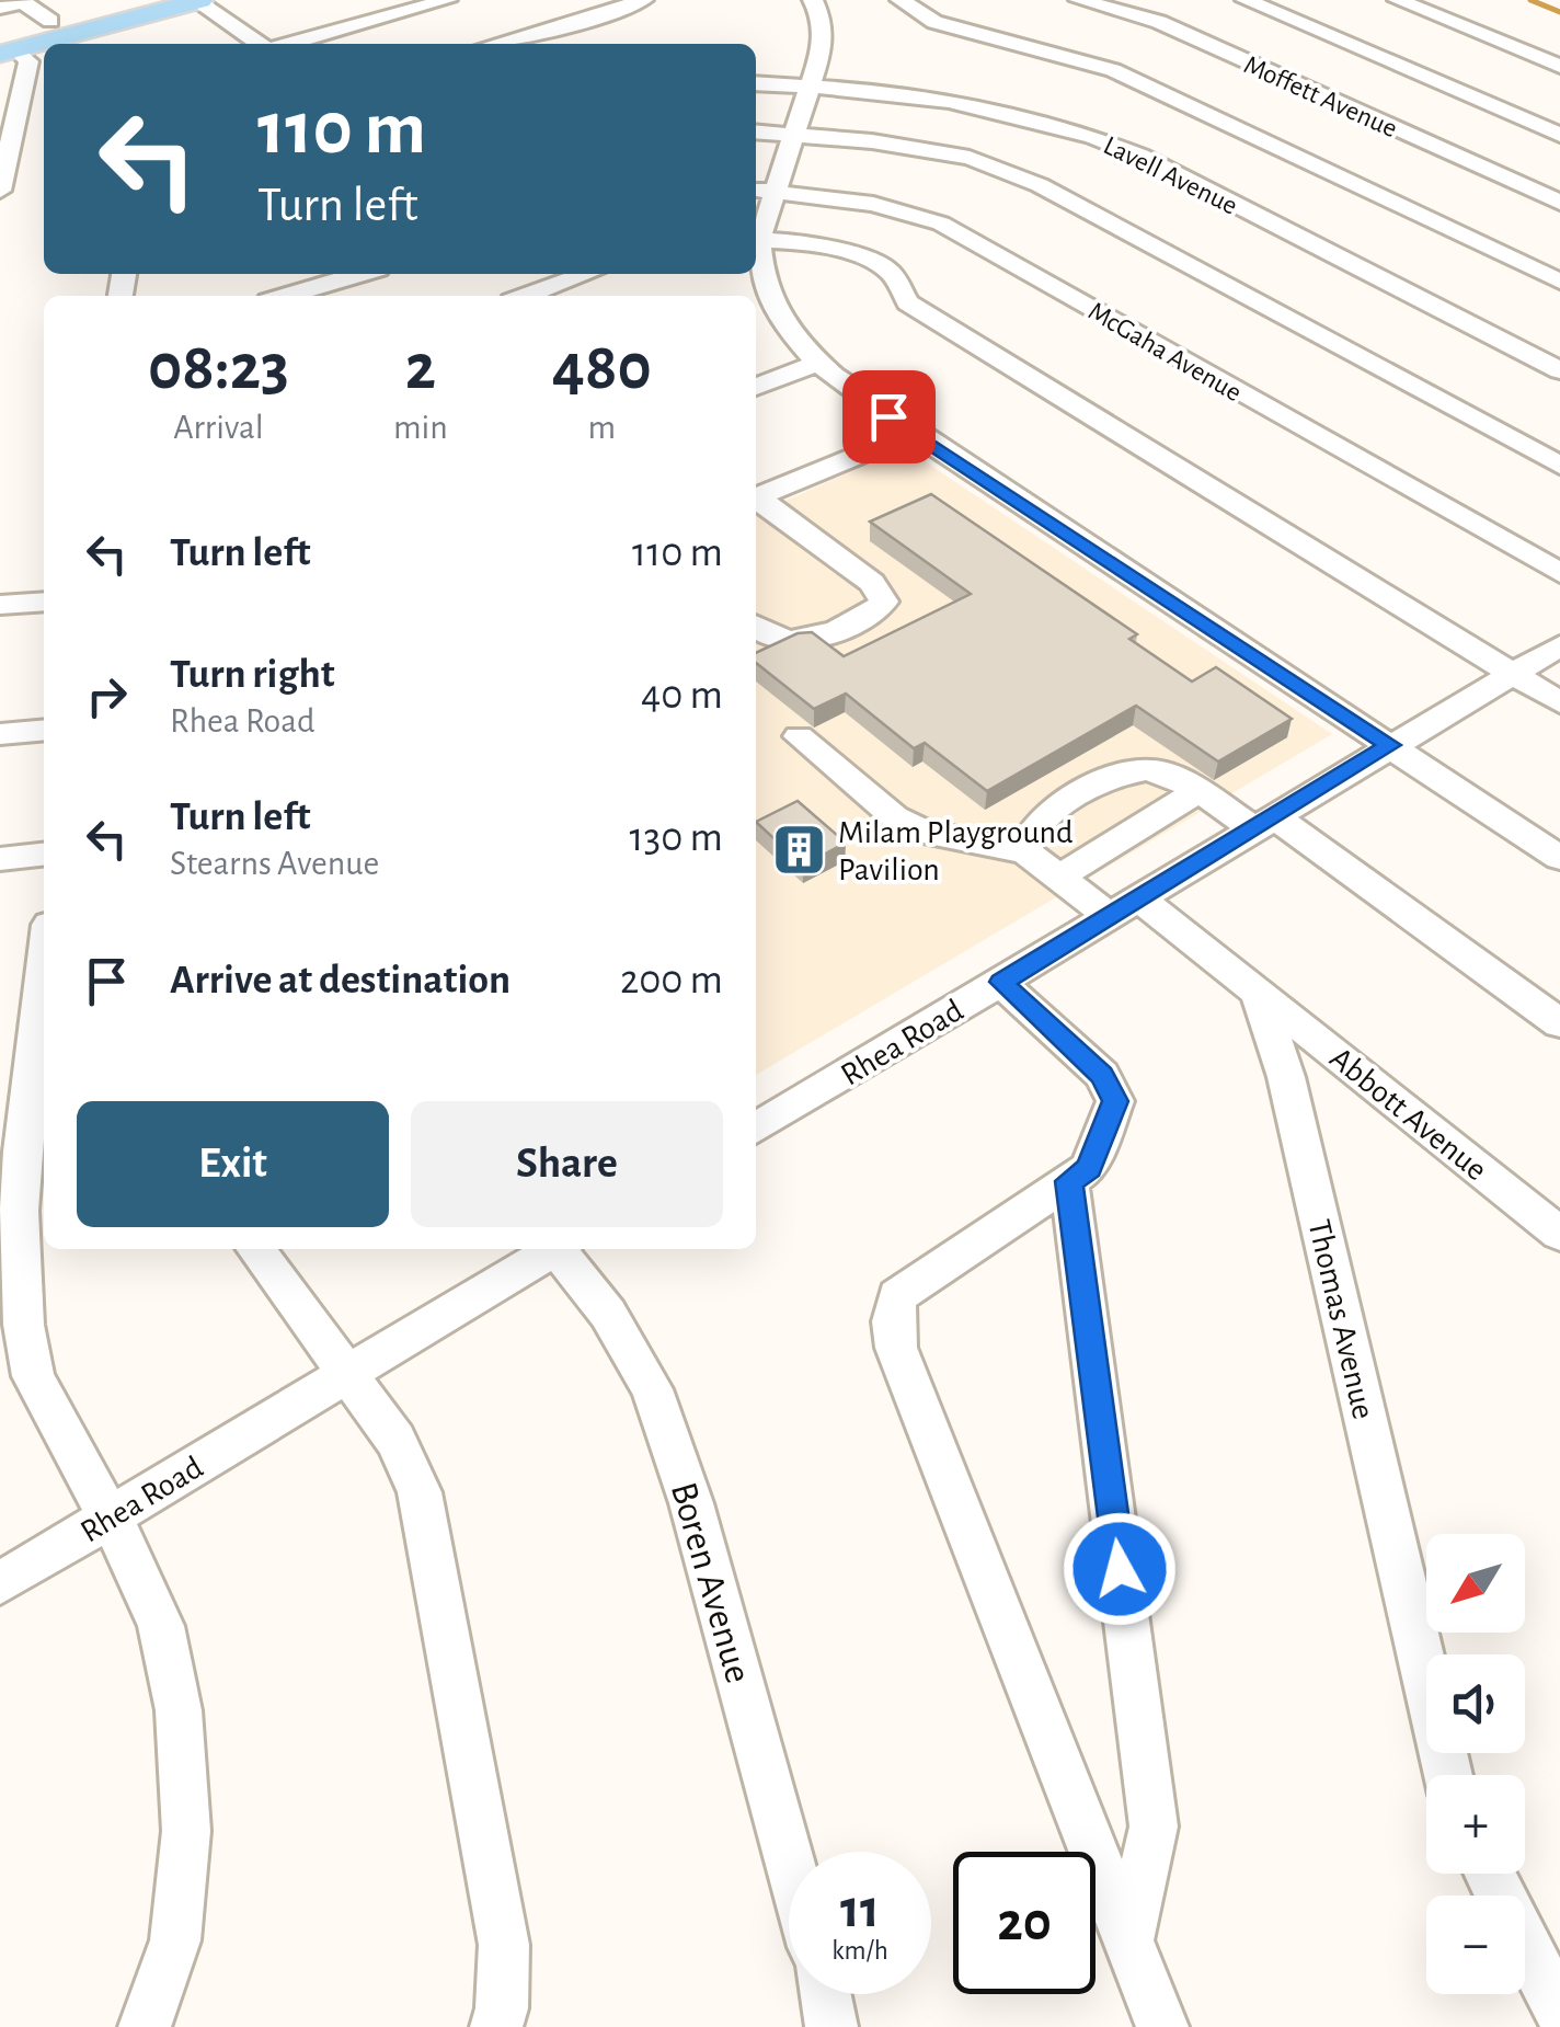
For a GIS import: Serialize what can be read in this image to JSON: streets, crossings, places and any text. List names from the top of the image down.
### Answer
{
  "streets": {
    "street": [
      "Moffett Avenue",
      "Lavell Avenue",
      "McGaha Avenue",
      "Rhea Road",
      "Abbott Avenue",
      "Thomas Avenue",
      "Boren Avenue"
    ]
  },
  "crossings": [
    ["Abbott Avenue", "Thomas Avenue"]
  ],
  "places": {
    "building": ["Milam Playground Pavilion"]
  },
  "north": "bottom left",
  "page": {
    "turn": ["110 m", "Turn left"],
    "eta": [
      "08:23",
      "Arrival",
      "2",
      "min",
      "480",
      "m"
    ],
    "list": [
      {
        "name": "Turn left",
        "value": "110 m"
      },
      {
        "name": "Turn right",
        "note": "Rhea Road",
        "value": "40 m"
      },
      {
        "name": "Turn left",
        "note": "Stearns Avenue",
        "value": "130 m"
      },
      {
        "name": "Arrive at destination",
        "value": "200 m"
      }
    ],
    "buttons": ["Exit", "Share"],
    "map_buttons": ["+", "−"],
    "speed": "11 km/h",
    "limit": "20"
  }
}
